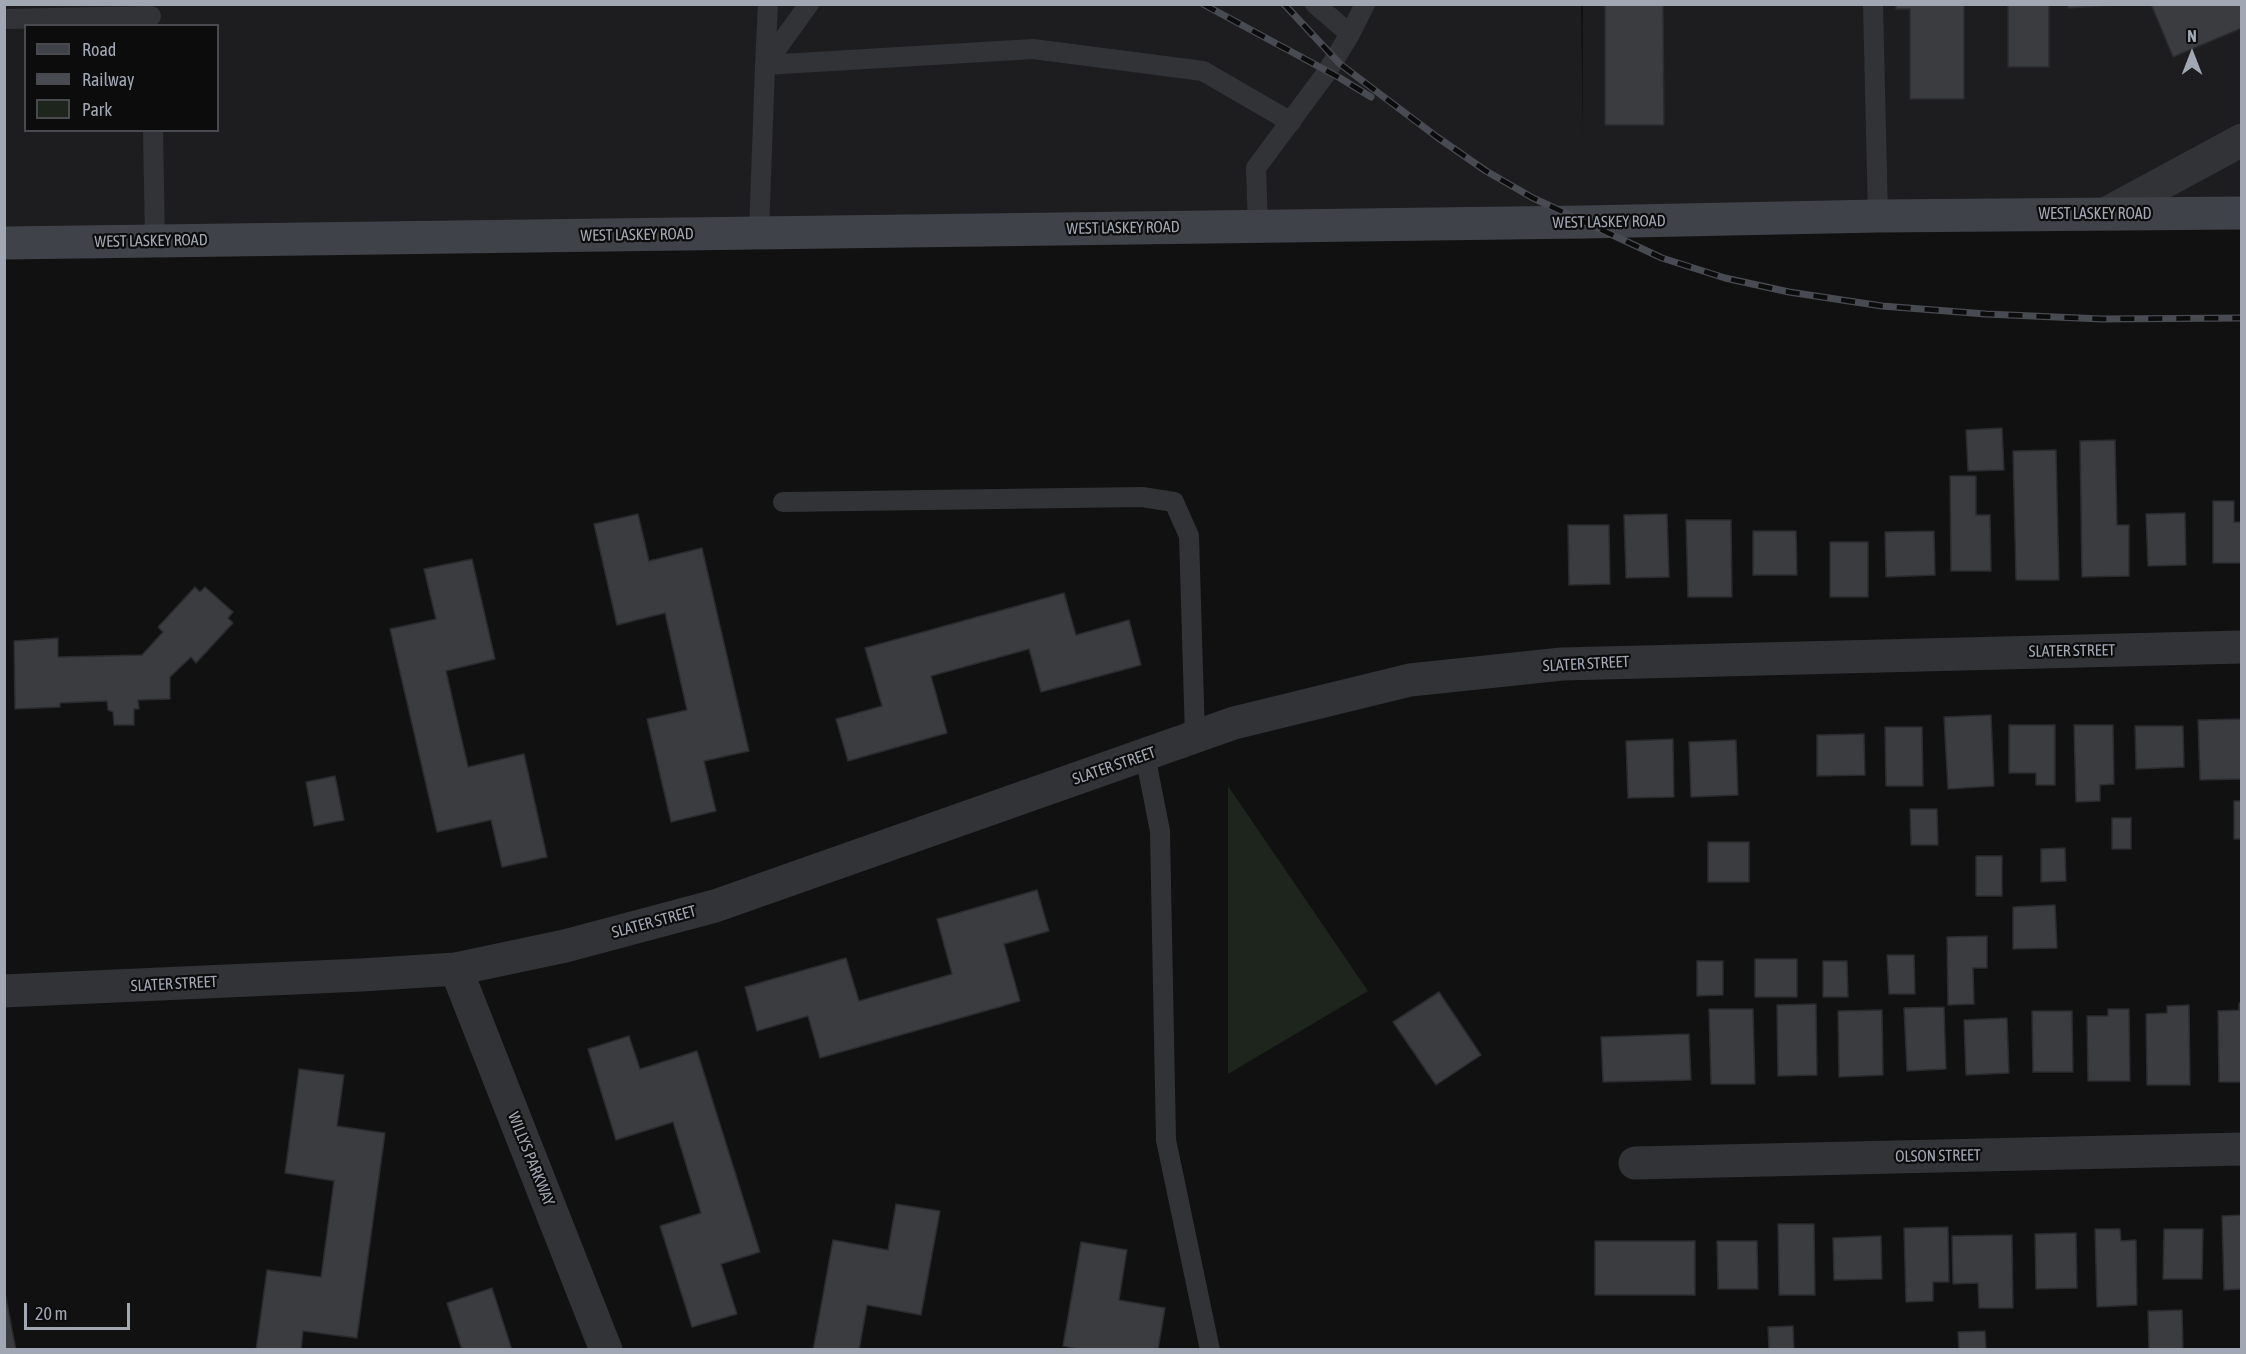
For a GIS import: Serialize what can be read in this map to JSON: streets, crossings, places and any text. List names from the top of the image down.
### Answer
{
  "streets": {
    "main road": ["WEST LASKEY ROAD"],
    "street": ["SLATER STREET", "OLSON STREET", "WILLYS PARKWAY"]
  },
  "crossings": [
    ["SLATER STREET", "WILLYS PARKWAY"]
  ],
  "legend": ["Road", "Railway", "Park"],
  "scale_bar": "20 m",
  "north": "top"
}
